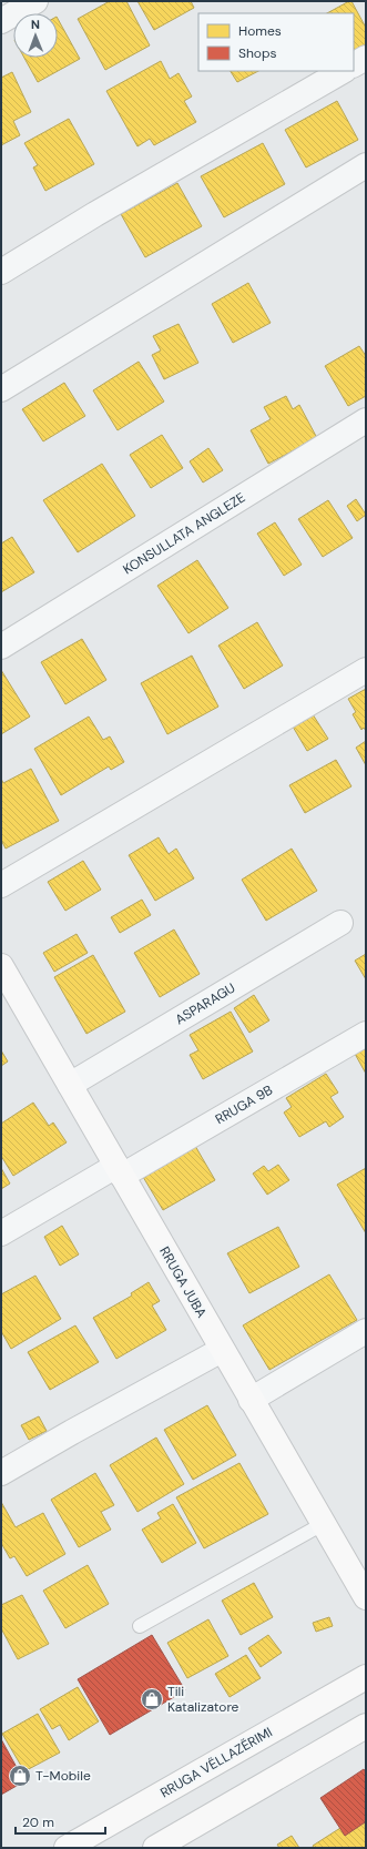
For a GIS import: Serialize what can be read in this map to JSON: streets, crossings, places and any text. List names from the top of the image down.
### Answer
{
  "streets": {
    "street": [
      "KONSULLATA ANGLEZE",
      "ASPARAGU",
      "RRUGA 9B",
      "RRUGA JUBA",
      "RRUGA VËLLAZËRIMI"
    ]
  },
  "crossings": [
    ["ASPARAGU", "RRUGA JUBA"],
    ["RRUGA 9B", "RRUGA JUBA"]
  ],
  "places": {
    "shop": ["Tili Katalizatore", "T-Mobile"]
  },
  "legend": ["Homes", "Shops"],
  "scale_bar": "20 m",
  "north": "top"
}
